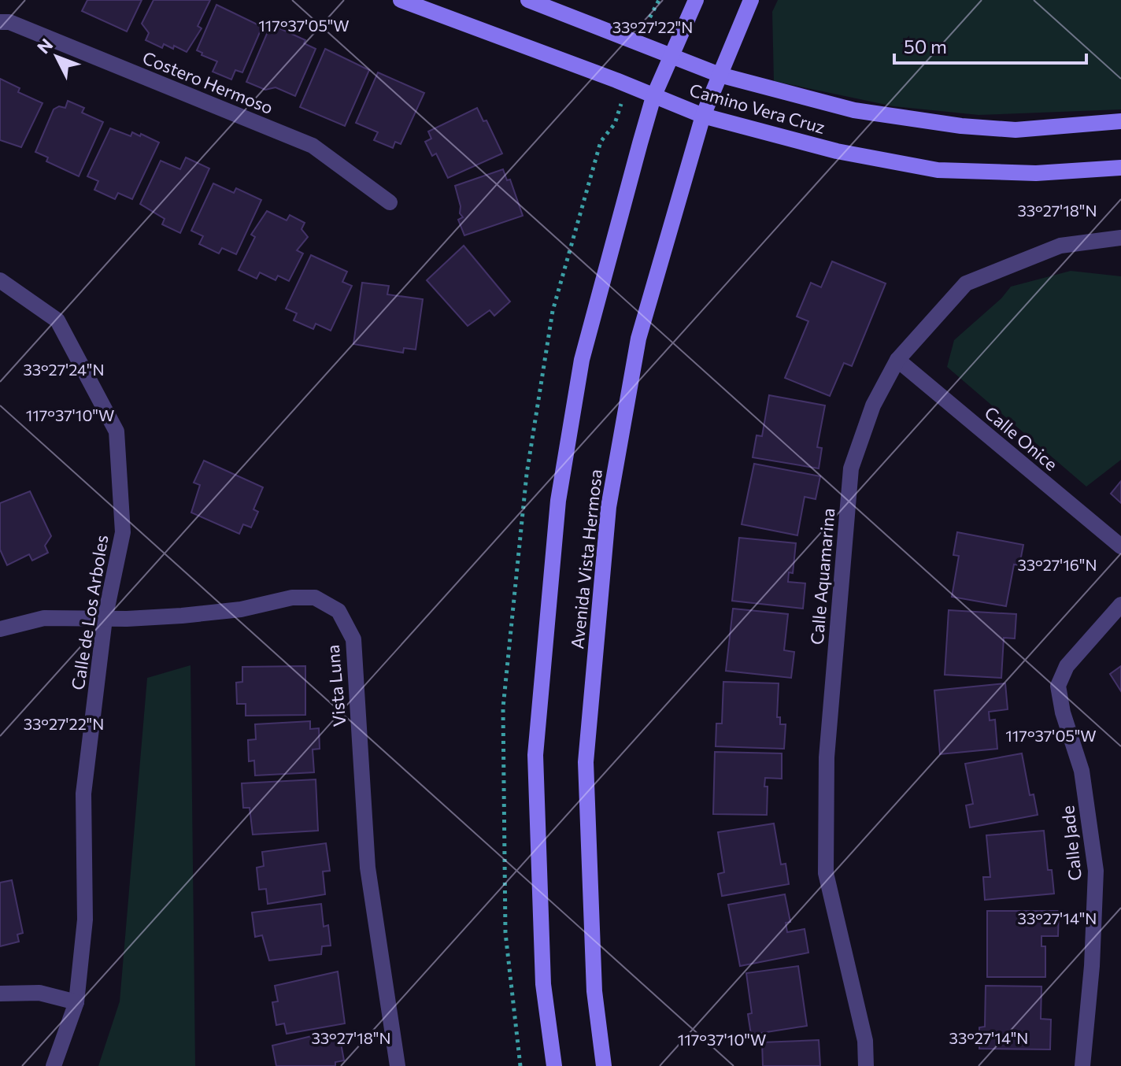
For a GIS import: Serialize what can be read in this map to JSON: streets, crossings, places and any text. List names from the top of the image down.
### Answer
{
  "streets": {
    "main road": ["Camino Vera Cruz", "Avenida Vista Hermosa"],
    "street": [
      "Costero Hermoso",
      "Calle Onice",
      "Calle Aquamarina",
      "Calle de Los Arboles",
      "Vista Luna",
      "Calle Jade"
    ]
  },
  "crossings": [
    ["Camino Vera Cruz", "Avenida Vista Hermosa"],
    ["Calle Onice", "Calle Aquamarina"],
    ["Calle de Los Arboles", "Vista Luna"]
  ],
  "scale_bar": "50 m",
  "north": "top left",
  "coordinates": [
    "117°37'05\"W",
    "33°27'22\"N",
    "33°27'18\"N",
    "33°27'24\"N",
    "117°37'10\"W",
    "33°27'16\"N",
    "33°27'14\"N"
  ]
}
